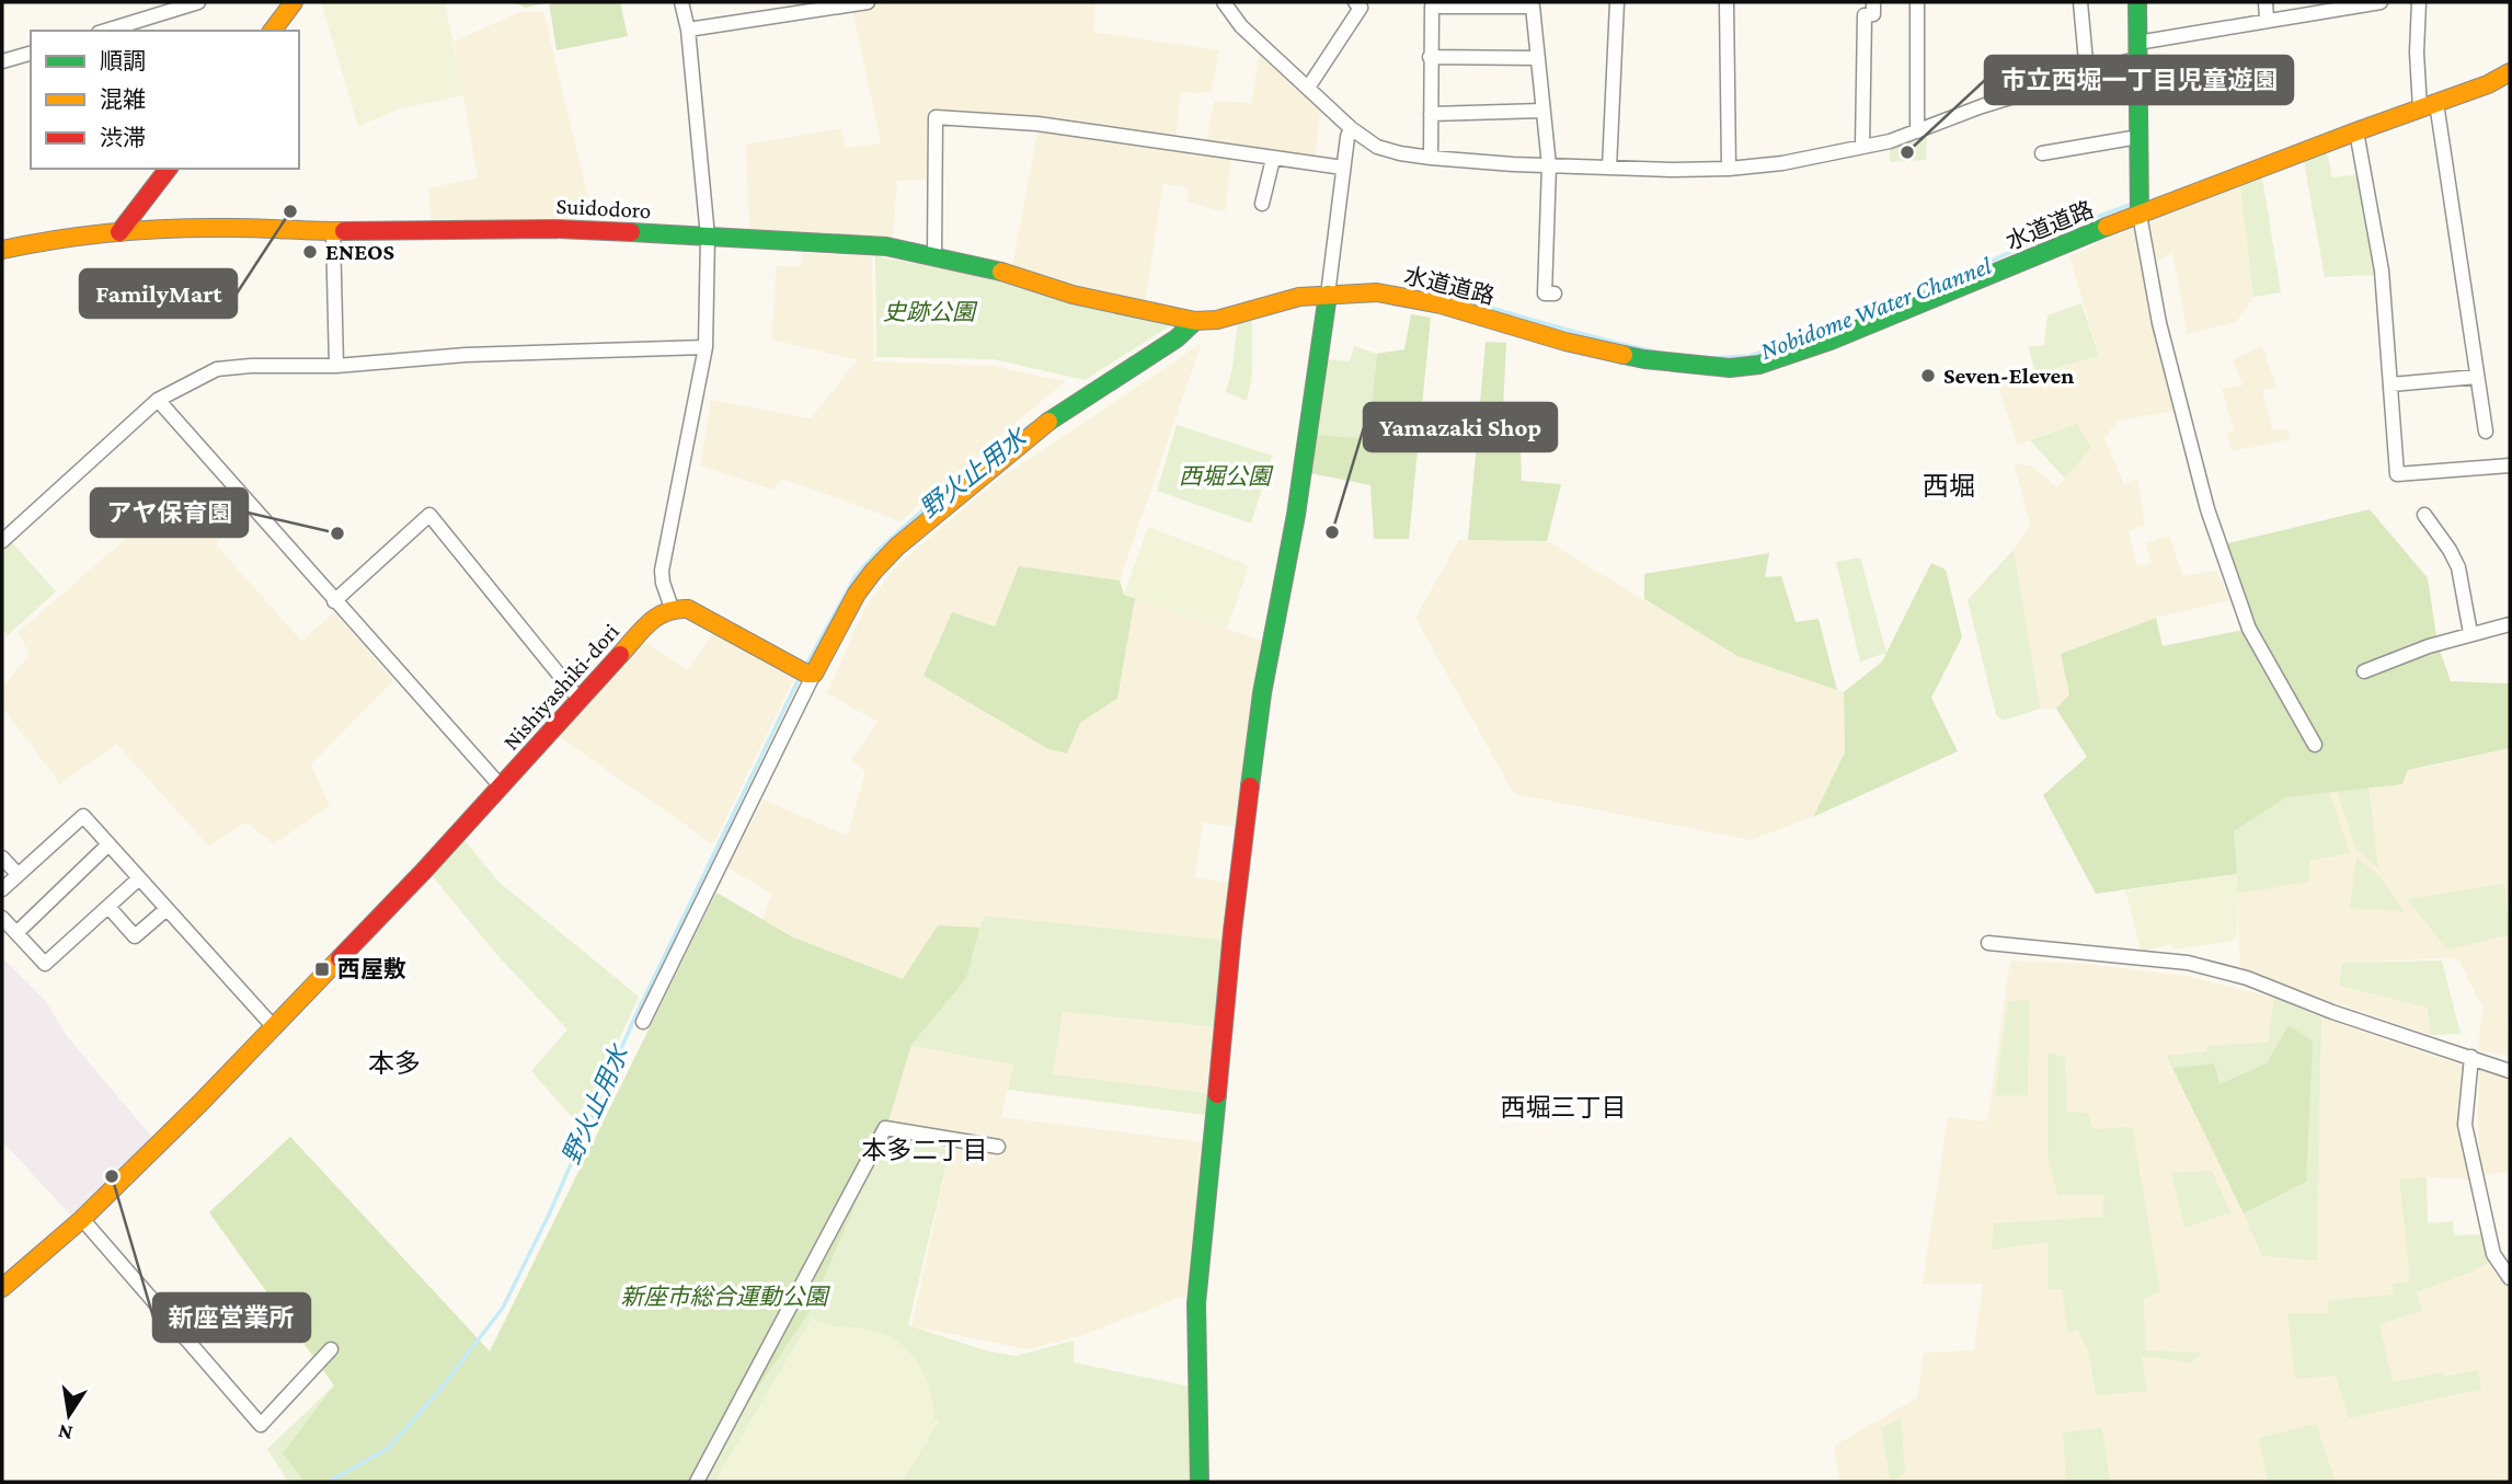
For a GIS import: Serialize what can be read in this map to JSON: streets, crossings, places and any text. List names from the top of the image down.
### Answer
{
  "streets": {
    "street": ["Suidodoro", "水道道路", "Nishiyashiki-dori"]
  },
  "crossings": [
    ["Suidodoro", "水道道路"]
  ],
  "districts": [
    "西堀",
    "本多",
    "西堀三丁目",
    "本多二丁目"
  ],
  "water": ["Nobidome Water Channel", "野火止用水"],
  "parks": ["史跡公園", "西堀公園", "新座市総合運動公園"],
  "places": {
    "other": [
      "市立西堀一丁目児童遊園",
      "FamilyMart",
      "ENEOS",
      "Seven-Eleven",
      "Yamazaki Shop",
      "アヤ保育園",
      "新座営業所"
    ],
    "transit": ["西屋敷"]
  },
  "legend": ["順調", "混雑", "渋滞"],
  "north": "bottom"
}
